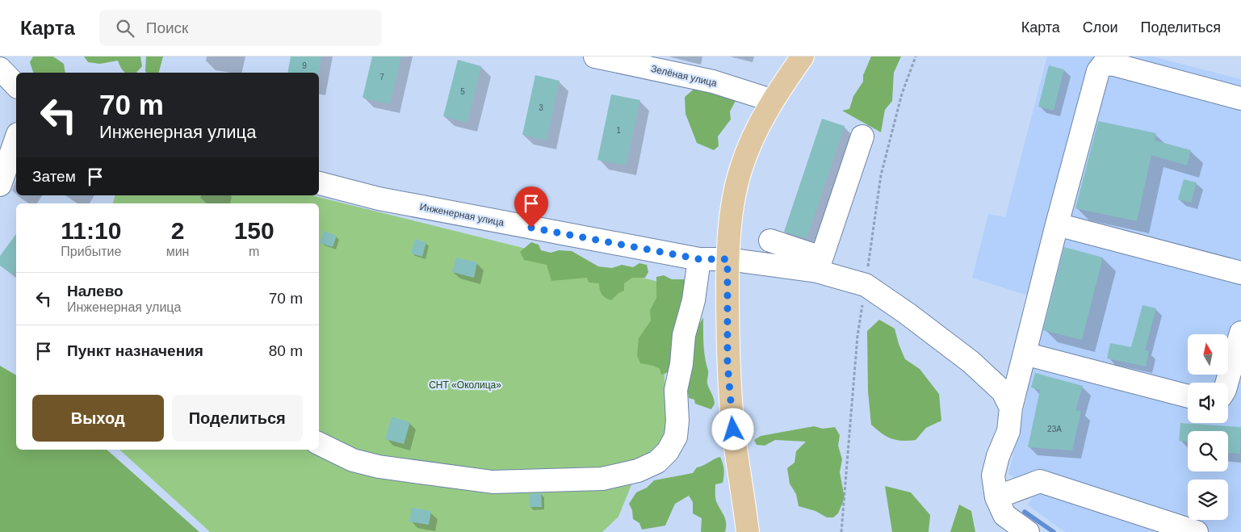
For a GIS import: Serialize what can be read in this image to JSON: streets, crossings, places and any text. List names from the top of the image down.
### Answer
{
  "streets": {
    "street": ["Зелёная улица", "Инженерная улица"]
  },
  "parks": ["СНТ «Околица»"],
  "house_numbers": [
    "9",
    "7",
    "5",
    "3",
    "1",
    "23А"
  ],
  "north": "top",
  "page": {
    "header": "Карта",
    "search": "Поиск",
    "nav": ["Карта", "Слои", "Поделиться"],
    "turn": ["70 m", "Инженерная улица"],
    "then": "Затем",
    "eta": [
      "11:10",
      "Прибытие",
      "2",
      "мин",
      "150",
      "m"
    ],
    "list": [
      {
        "name": "Налево",
        "note": "Инженерная улица",
        "value": "70 m"
      },
      {
        "name": "Пункт назначения",
        "value": "80 m"
      }
    ],
    "buttons": ["Выход", "Поделиться"]
  }
}
